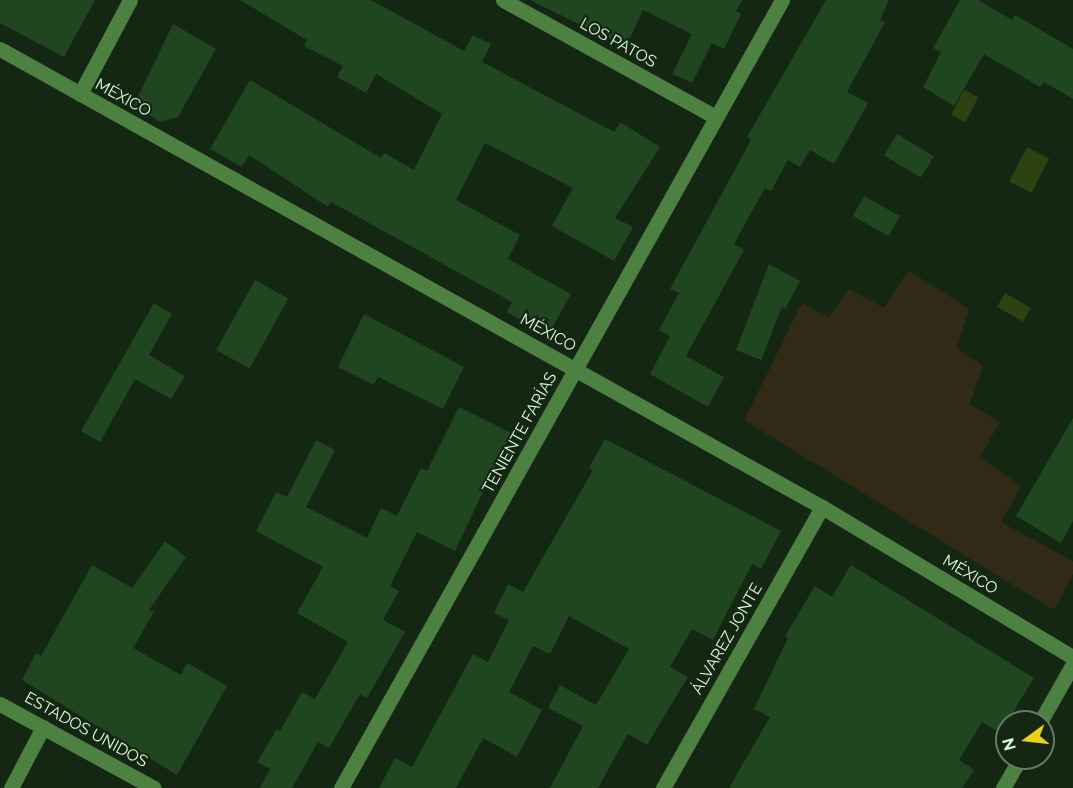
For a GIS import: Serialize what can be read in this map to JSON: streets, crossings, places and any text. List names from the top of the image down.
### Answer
{
  "streets": {
    "street": [
      "LOS PATOS",
      "MÉXICO",
      "TENIENTE FARÍAS",
      "ÁLVAREZ JONTE",
      "ESTADOS UNIDOS"
    ]
  },
  "crossings": [
    ["LOS PATOS", "TENIENTE FARÍAS"],
    ["MÉXICO", "TENIENTE FARÍAS"],
    ["MÉXICO", "ÁLVAREZ JONTE"]
  ],
  "north": "left"
}
